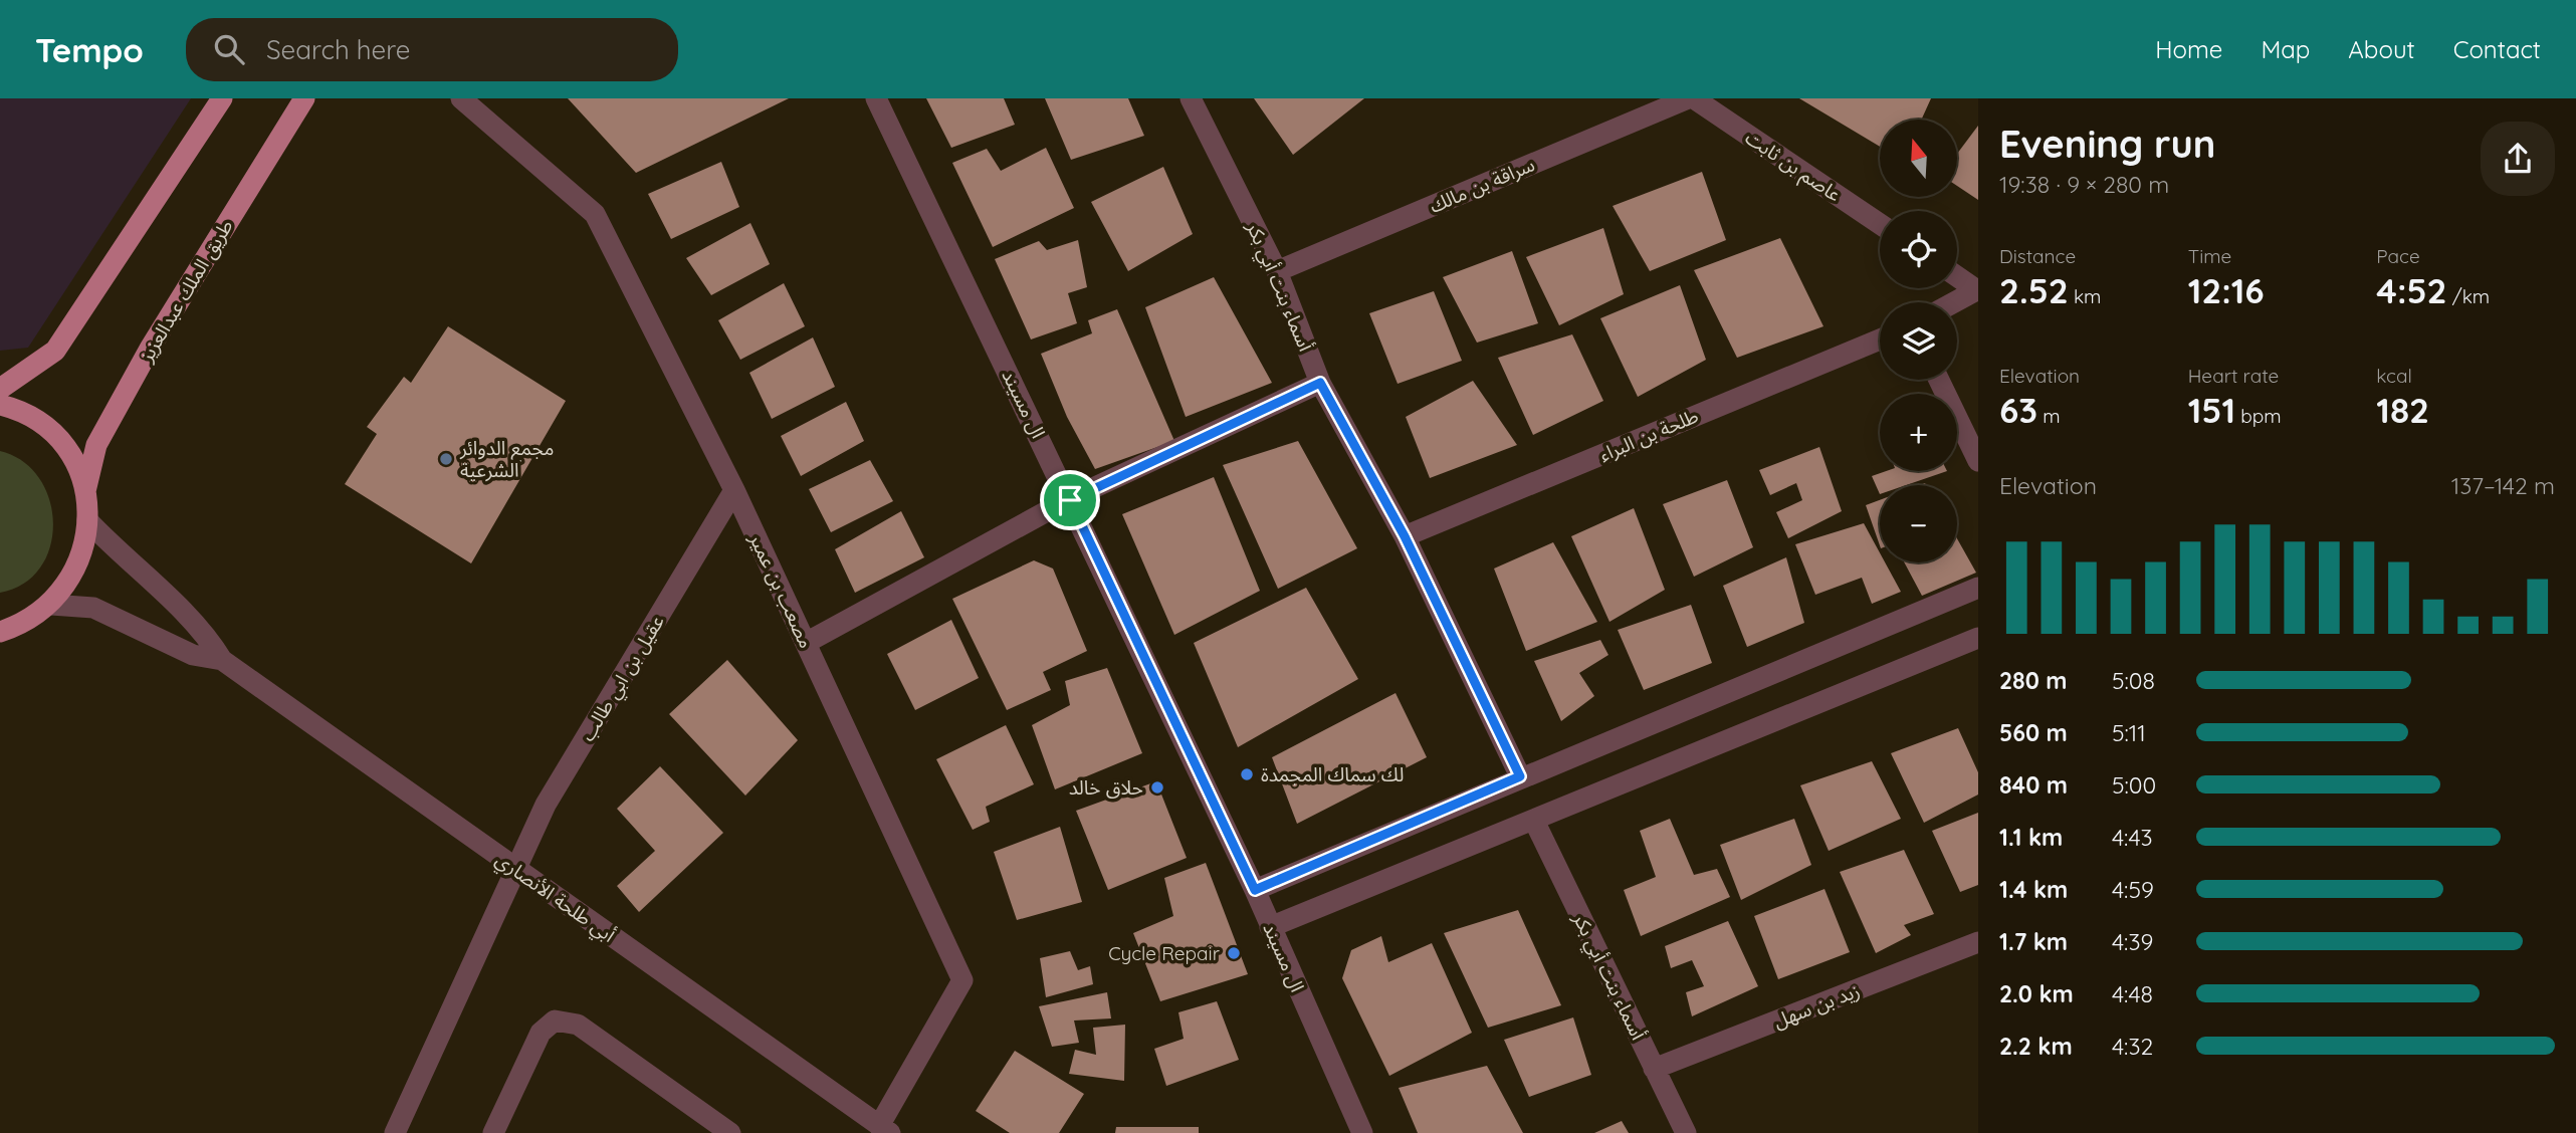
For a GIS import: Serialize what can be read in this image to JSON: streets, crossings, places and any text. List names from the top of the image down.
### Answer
{
  "streets": {
    "main road": ["طريق الملك عبدالعزيز"],
    "street": [
      "عاصم بن ثابت",
      "سراقة بن مالك",
      "أسماء بنت أبي بكر",
      "ال مسيند",
      "طلحة بن البراء",
      "مصعب بن عمير",
      "عقيل بن ابي طالب",
      "أبي طلحة الأنصاري",
      "زيد بن سهل"
    ]
  },
  "crossings": [
    ["سراقة بن مالك", "أسماء بنت أبي بكر"],
    ["أسماء بنت أبي بكر", "طلحة بن البراء"],
    ["أسماء بنت أبي بكر", "زيد بن سهل"],
    ["مصعب بن عمير", "عقيل بن ابي طالب"],
    ["مصعب بن عمير", "أبي طلحة الأنصاري"],
    ["عقيل بن ابي طالب", "أبي طلحة الأنصاري"]
  ],
  "places": [
    "مجمع الدوائر الشرعية",
    "لك سماك المجمدة",
    "حلاق خالد",
    "Cycle Repair"
  ],
  "north": "top",
  "page": {
    "header": "Tempo",
    "search": "Search here",
    "nav": [
      "Home",
      "Map",
      "About",
      "Contact"
    ],
    "heading": ["Evening run", "19:38 · 9 × 280 m"],
    "map_buttons": ["+", "−"],
    "stats": [
      ["Distance", "2.52 km"],
      ["Time", "12:16"],
      ["Pace", "4:52 /km"],
      ["Elevation", "63 m"],
      ["Heart rate", "151 bpm"],
      ["kcal", "182"]
    ],
    "chart": ["Elevation", "137–142 m"],
    "list": [
      {
        "name": "280 m",
        "note": "5:08"
      },
      {
        "name": "560 m",
        "note": "5:11"
      },
      {
        "name": "840 m",
        "note": "5:00"
      },
      {
        "name": "1.1 km",
        "note": "4:43"
      },
      {
        "name": "1.4 km",
        "note": "4:59"
      },
      {
        "name": "1.7 km",
        "note": "4:39"
      },
      {
        "name": "2.0 km",
        "note": "4:48"
      },
      {
        "name": "2.2 km",
        "note": "4:32"
      }
    ]
  }
}
